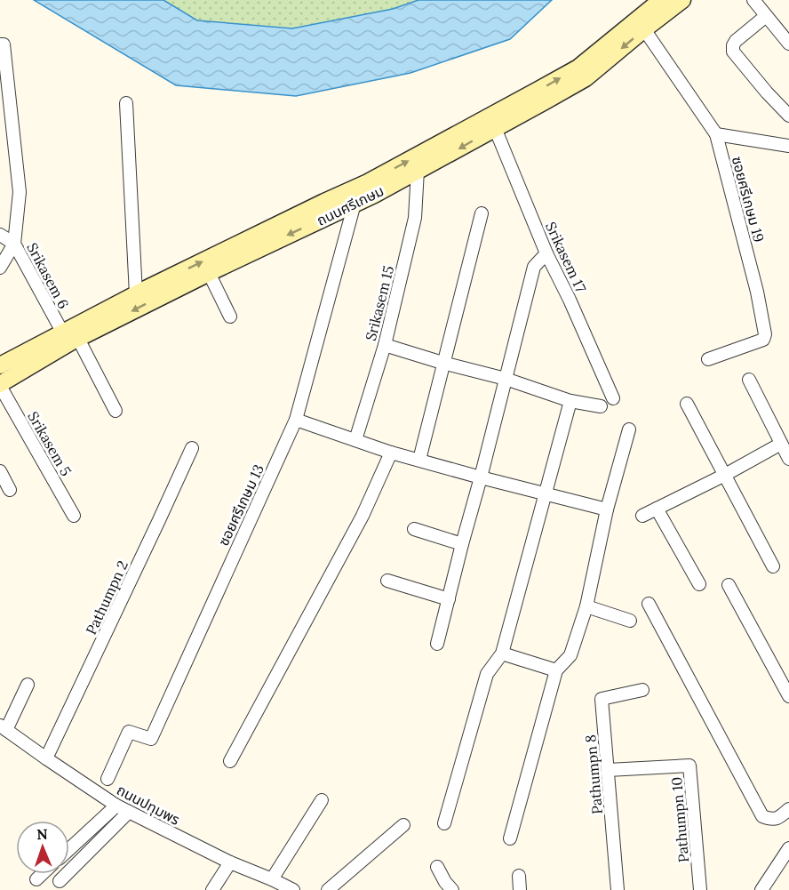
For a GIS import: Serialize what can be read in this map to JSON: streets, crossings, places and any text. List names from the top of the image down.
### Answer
{
  "streets": {
    "main road": ["ถนนศรีเกษม"],
    "street": [
      "ซอยศรีเกษม 19",
      "Srikasem 17",
      "Srikasem 6",
      "Srikasem 15",
      "Srikasem 5",
      "ซอยศรีเกษม 13",
      "Pathumpn 2",
      "Pathumpn 8",
      "ถนนปทุมพร",
      "Pathumpn 10"
    ]
  },
  "crossings": [
    ["ซอยศรีเกษม 19", "ถนนศรีเกษม"],
    ["ถนนศรีเกษม", "Srikasem 17"],
    ["ถนนศรีเกษม", "Srikasem 6"],
    ["ถนนศรีเกษม", "Srikasem 15"],
    ["ถนนศรีเกษม", "Srikasem 5"],
    ["ถนนศรีเกษม", "ซอยศรีเกษม 13"],
    ["Pathumpn 2", "ถนนปทุมพร"],
    ["Pathumpn 8", "Pathumpn 10"]
  ],
  "north": "top"
}
